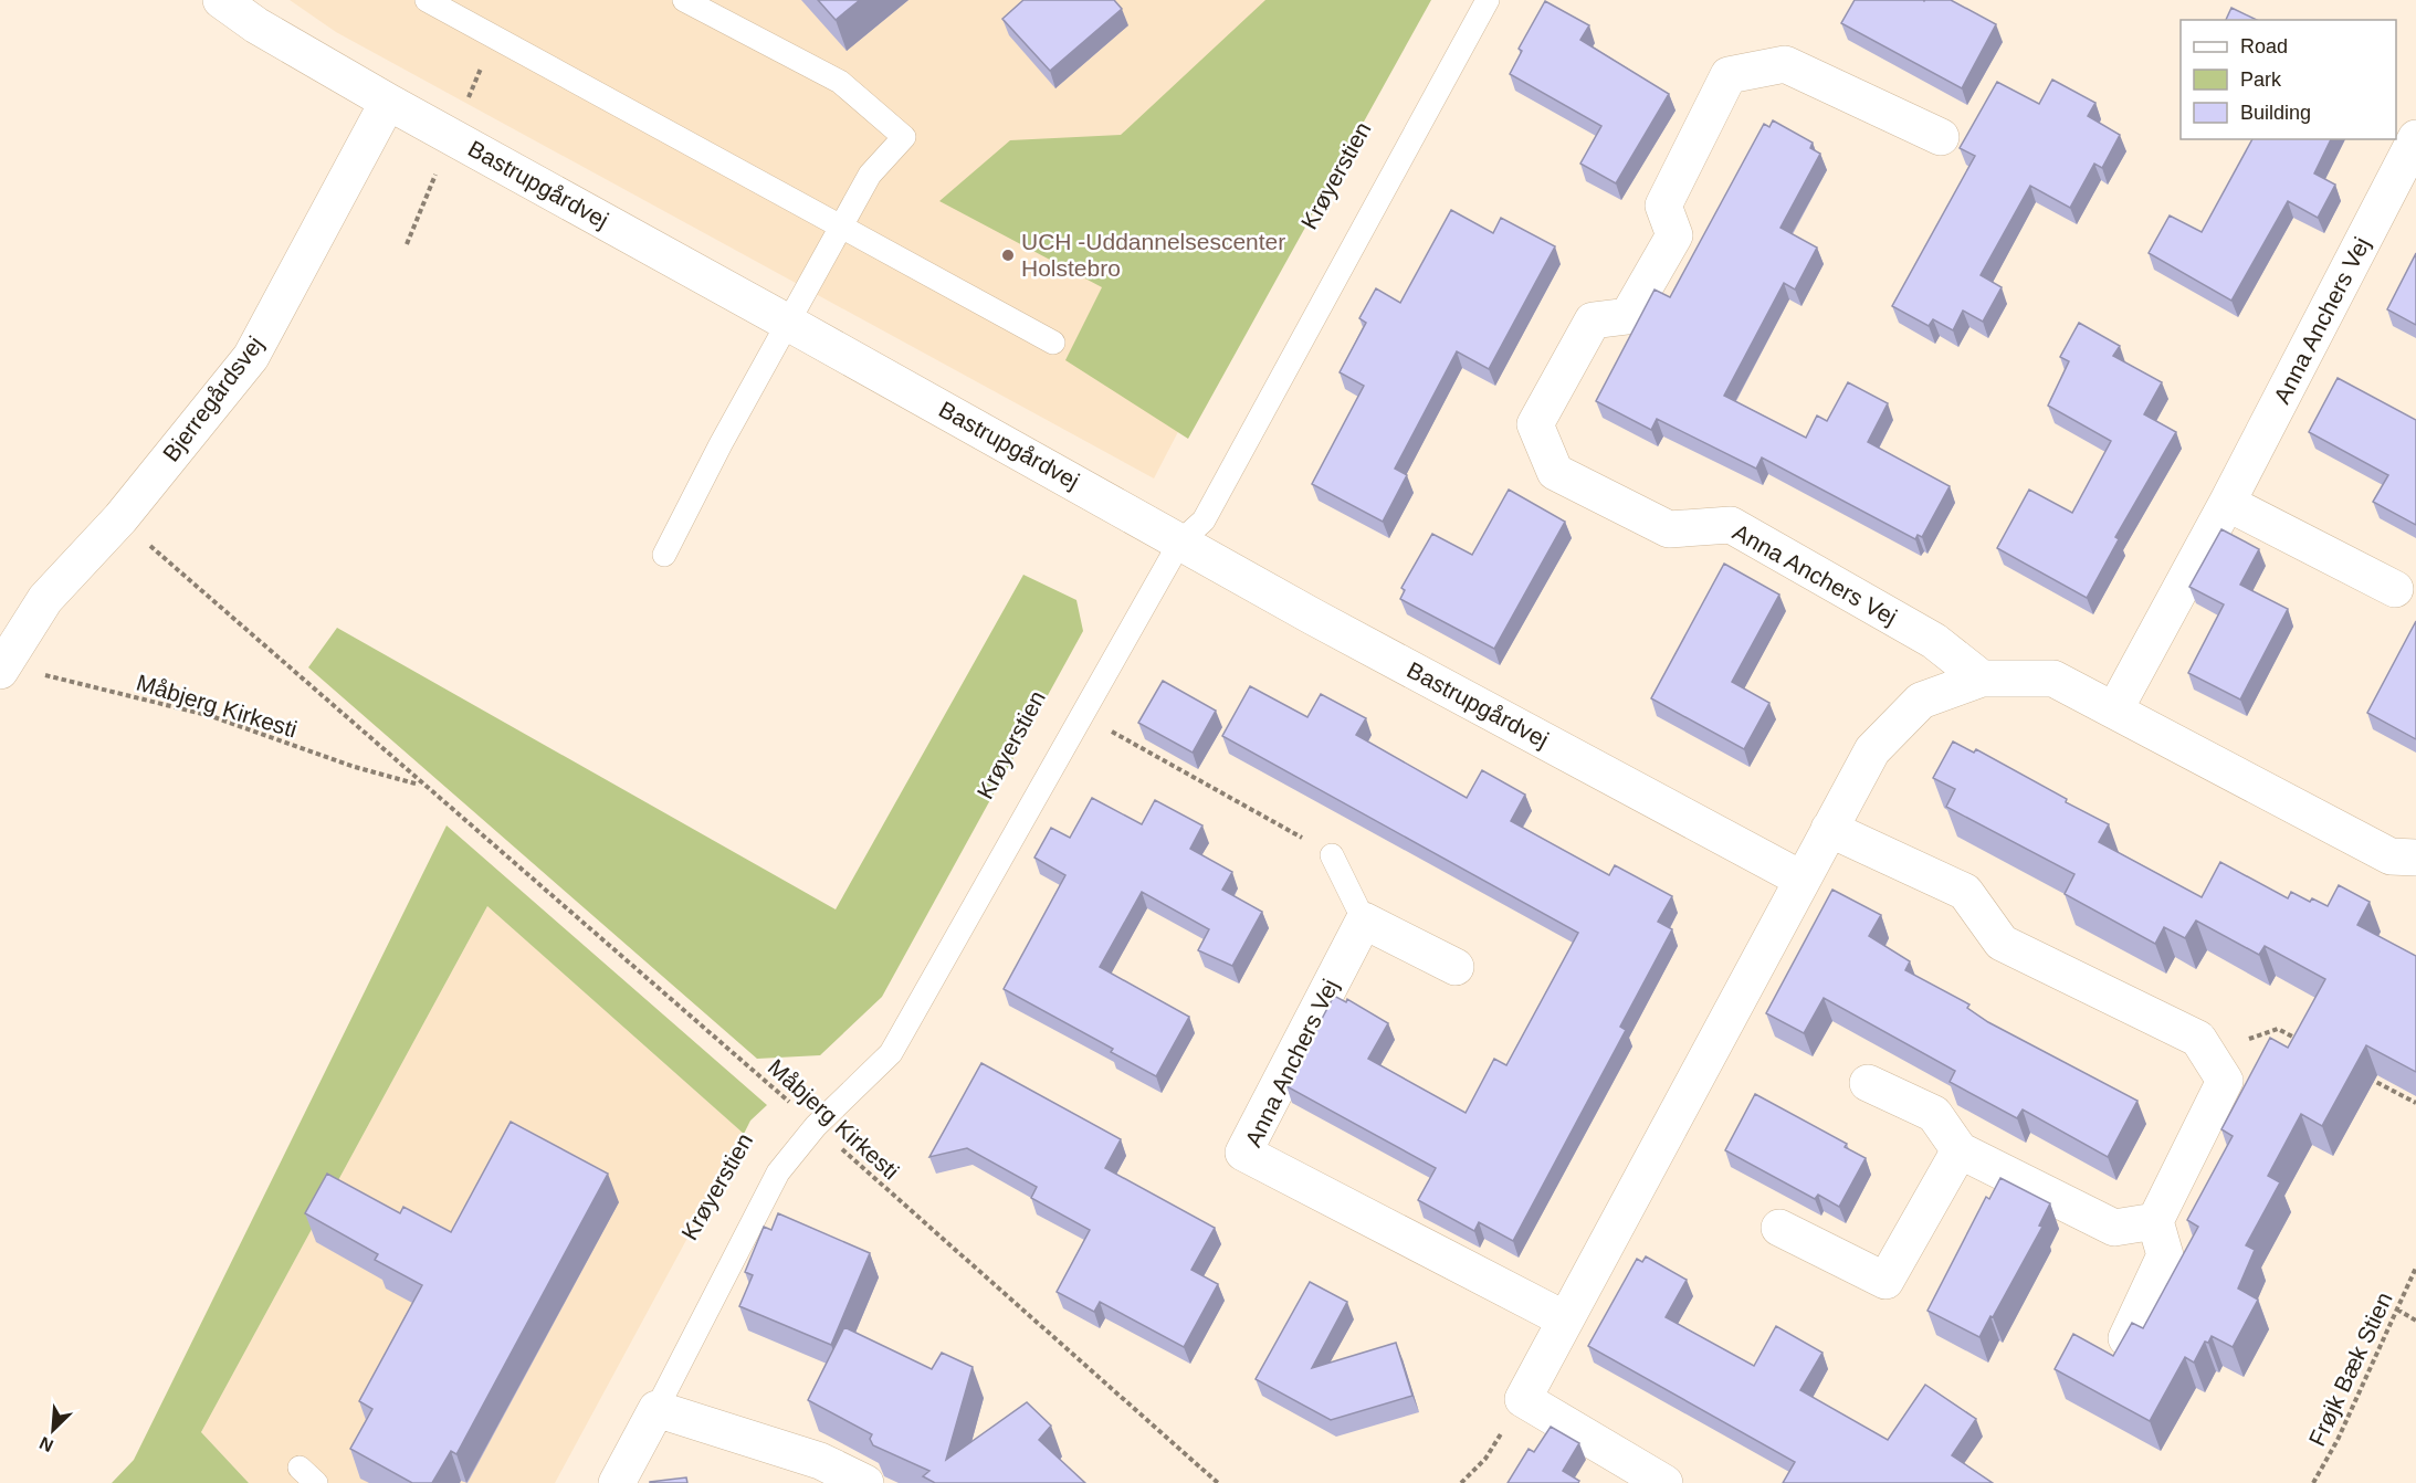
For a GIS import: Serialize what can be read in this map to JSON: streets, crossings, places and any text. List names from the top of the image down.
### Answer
{
  "streets": {
    "street": ["Bastrupgårdvej", "Anna Anchers Vej", "Bjerregårdsvej"],
    "path": ["Måbjerg Kirkesti", "Frøjk Bæk Stien"]
  },
  "crossings": [
    ["Bastrupgårdvej", "Bjerregårdsvej"],
    ["Bjerregårdsvej", "Måbjerg Kirkesti"]
  ],
  "places": ["UCH -Uddannelsescenter Holstebro"],
  "legend": ["Road", "Park", "Building"],
  "north": "bottom left"
}
